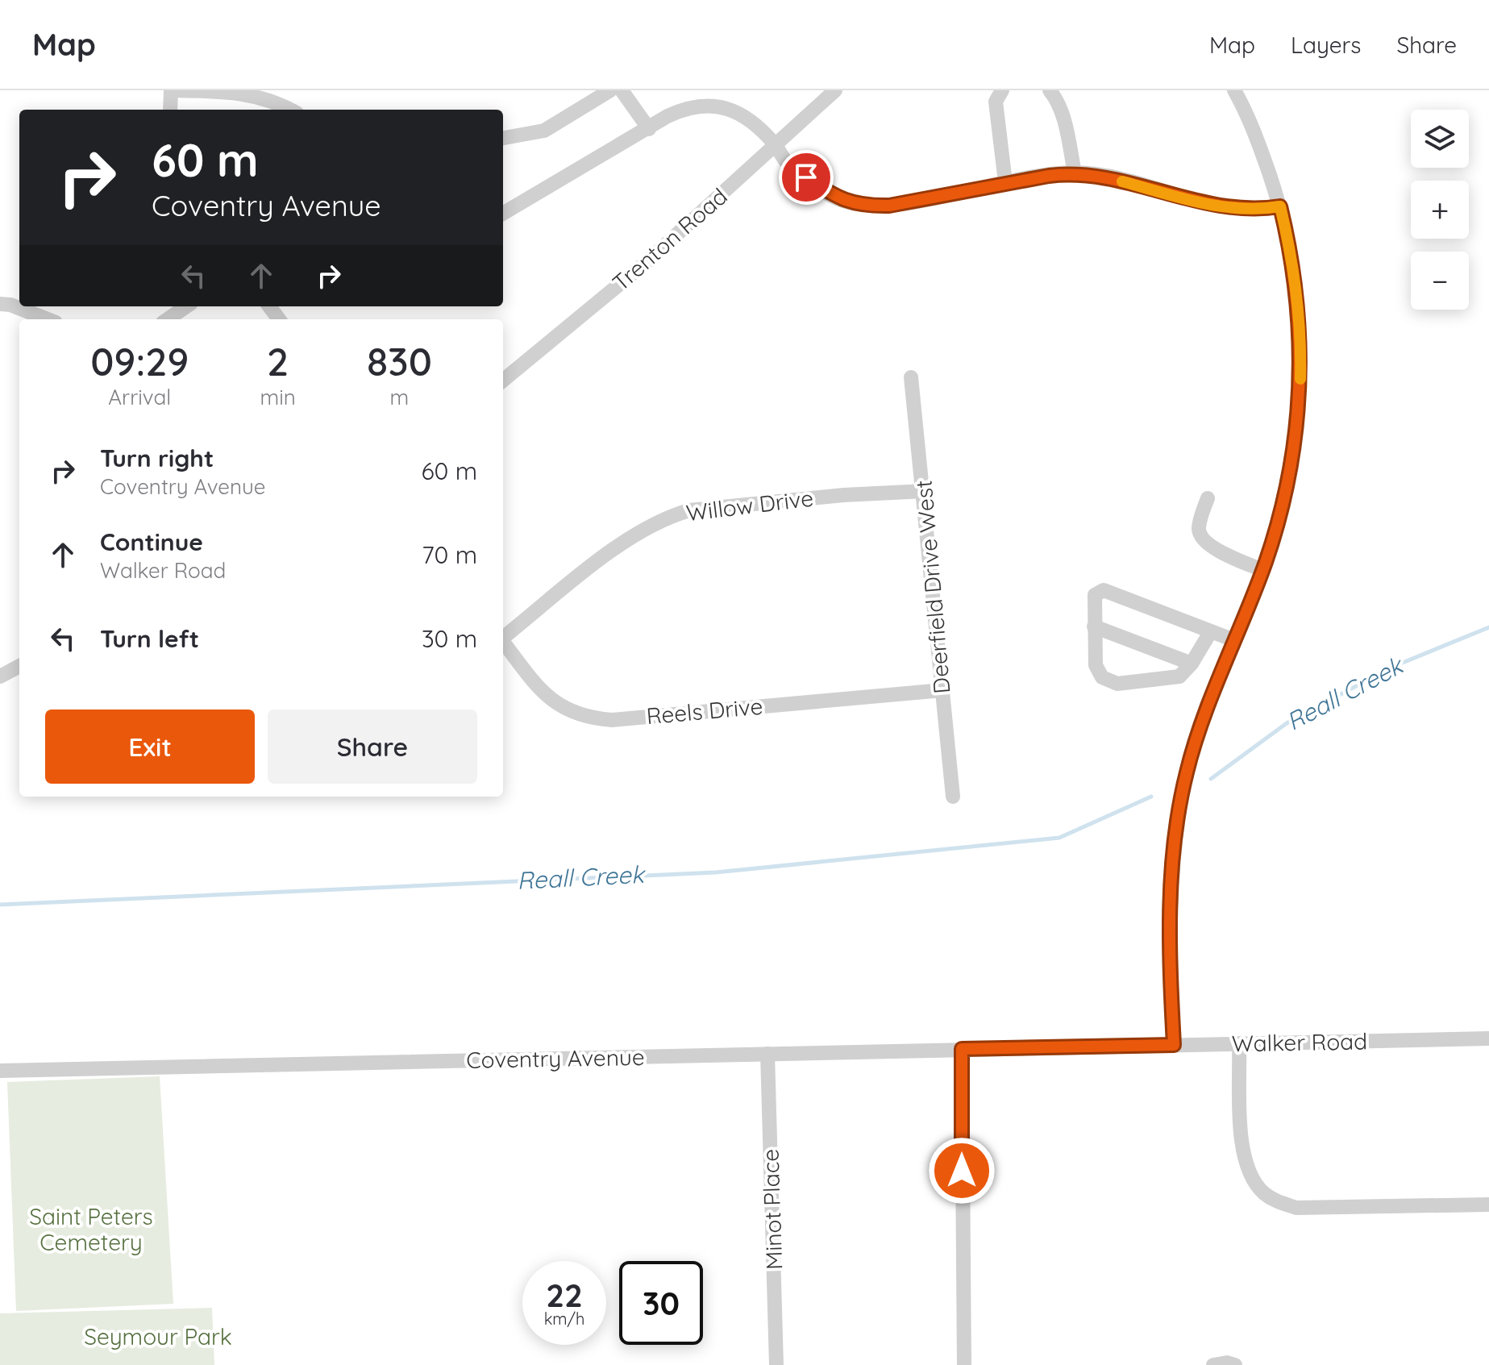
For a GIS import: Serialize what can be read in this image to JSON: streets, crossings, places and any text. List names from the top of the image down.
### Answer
{
  "streets": {
    "street": [
      "Trenton Road",
      "Willow Drive",
      "Deerfield Drive West",
      "Reels Drive",
      "Walker Road",
      "Coventry Avenue",
      "Minot Place"
    ]
  },
  "crossings": [
    ["Willow Drive", "Deerfield Drive West"],
    ["Deerfield Drive West", "Reels Drive"],
    ["Walker Road", "Coventry Avenue"],
    ["Coventry Avenue", "Minot Place"]
  ],
  "water": ["Reall Creek"],
  "parks": ["Saint Peters Cemetery", "Seymour Park"],
  "page": {
    "header": "Map",
    "nav": ["Map", "Layers", "Share"],
    "map_buttons": ["+", "−"],
    "turn": ["60 m", "Coventry Avenue"],
    "eta": [
      "09:29",
      "Arrival",
      "2",
      "min",
      "830",
      "m"
    ],
    "list": [
      {
        "name": "Turn right",
        "note": "Coventry Avenue",
        "value": "60 m"
      },
      {
        "name": "Continue",
        "note": "Walker Road",
        "value": "70 m"
      },
      {
        "name": "Turn left",
        "value": "30 m"
      }
    ],
    "buttons": ["Exit", "Share"],
    "speed": "22 km/h",
    "limit": "30"
  }
}
